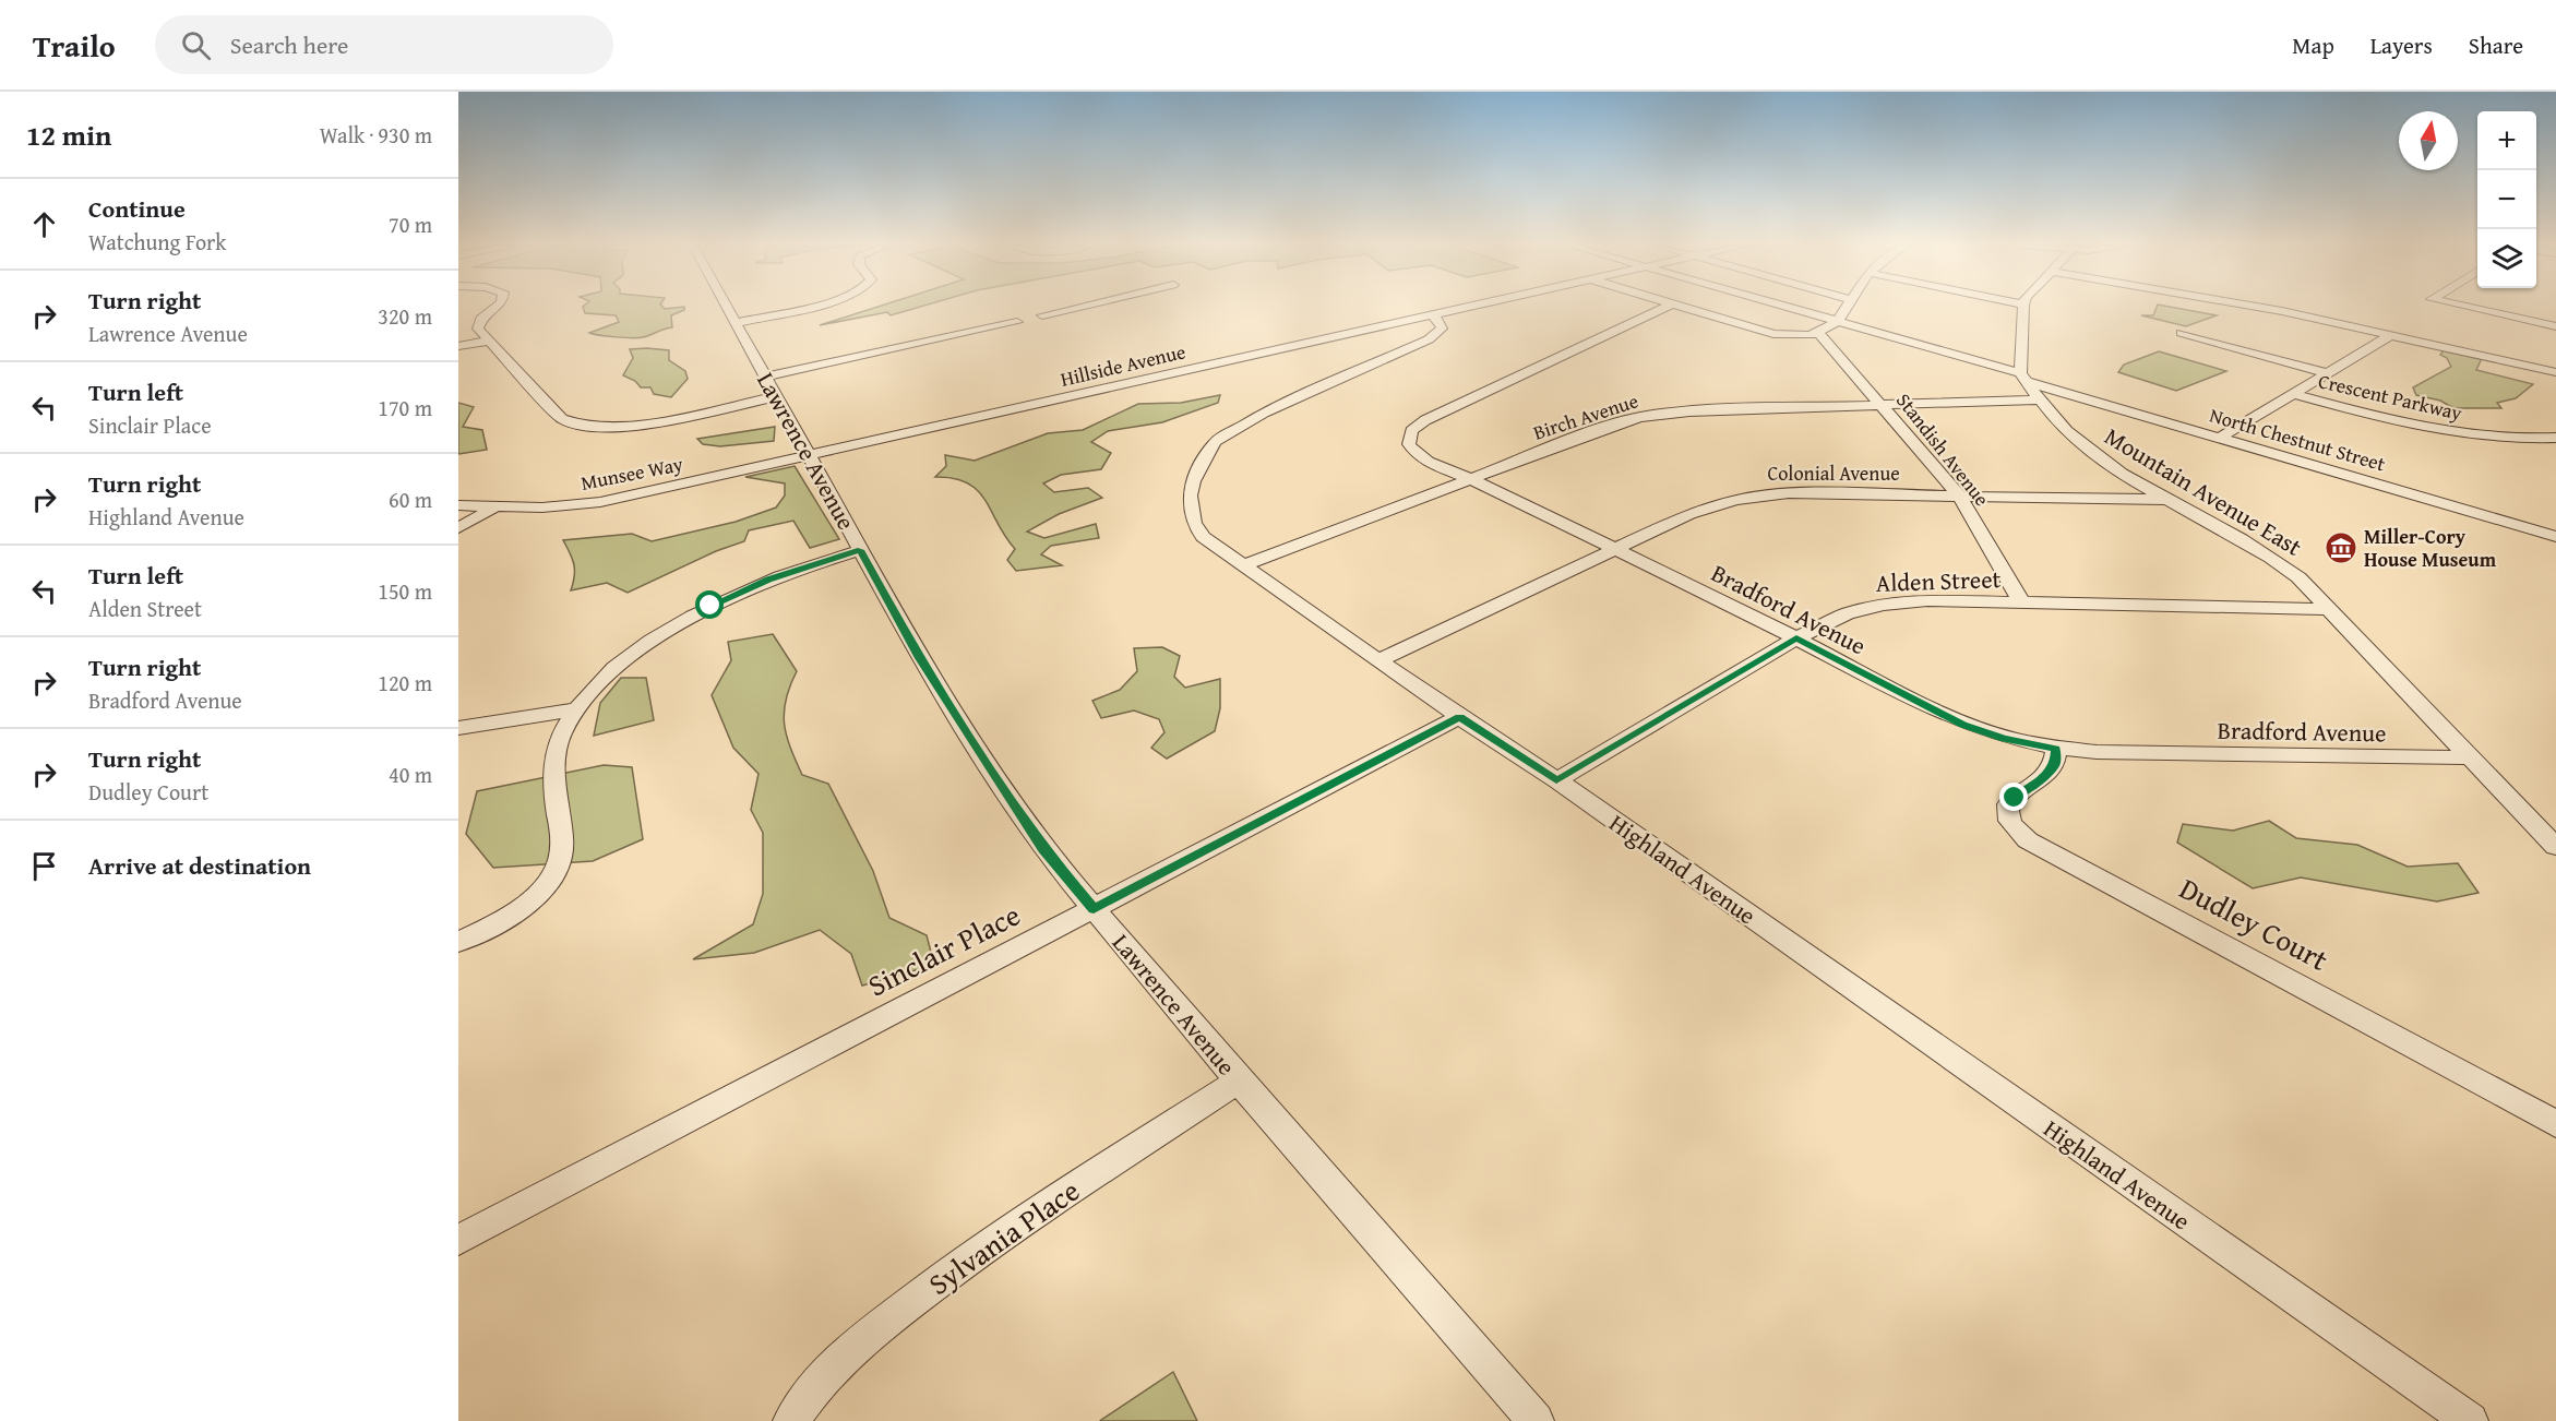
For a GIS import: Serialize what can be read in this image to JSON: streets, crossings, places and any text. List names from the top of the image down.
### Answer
{
  "streets": {
    "street": [
      "Hillside Avenue",
      "Crescent Parkway",
      "Birch Avenue",
      "North Chestnut Street",
      "Standish Avenue",
      "Lawrence Avenue",
      "Munsee Way",
      "Colonial Avenue",
      "Mountain Avenue East",
      "Alden Street",
      "Bradford Avenue",
      "Highland Avenue",
      "Dudley Court",
      "Sinclair Place",
      "Sylvania Place"
    ]
  },
  "crossings": [
    ["Hillside Avenue", "Lawrence Avenue"],
    ["Hillside Avenue", "Munsee Way"],
    ["Hillside Avenue", "Highland Avenue"],
    ["Birch Avenue", "Standish Avenue"],
    ["Birch Avenue", "Mountain Avenue East"],
    ["Birch Avenue", "Bradford Avenue"],
    ["Birch Avenue", "Highland Avenue"],
    ["North Chestnut Street", "Mountain Avenue East"],
    ["Standish Avenue", "Colonial Avenue"],
    ["Standish Avenue", "Alden Street"],
    ["Lawrence Avenue", "Munsee Way"],
    ["Lawrence Avenue", "Sinclair Place"],
    ["Lawrence Avenue", "Sylvania Place"],
    ["Colonial Avenue", "Mountain Avenue East"],
    ["Colonial Avenue", "Bradford Avenue"],
    ["Colonial Avenue", "Highland Avenue"],
    ["Mountain Avenue East", "Alden Street"],
    ["Mountain Avenue East", "Bradford Avenue"],
    ["Alden Street", "Bradford Avenue"],
    ["Alden Street", "Highland Avenue"],
    ["Bradford Avenue", "Dudley Court"],
    ["Highland Avenue", "Sinclair Place"]
  ],
  "places": {
    "museum": ["Miller-Cory House Museum"]
  },
  "north": "top",
  "page": {
    "header": "Trailo",
    "search": "Search here",
    "nav": ["Map", "Layers", "Share"],
    "heading": ["12 min", "Walk · 930 m"],
    "map_buttons": ["+", "−"],
    "list": [
      ["Continue", "Watchung Fork", "70 m"],
      ["Turn right", "Lawrence Avenue", "320 m"],
      ["Turn left", "Sinclair Place", "170 m"],
      ["Turn right", "Highland Avenue", "60 m"],
      ["Turn left", "Alden Street", "150 m"],
      ["Turn right", "Bradford Avenue", "120 m"],
      ["Turn right", "Dudley Court", "40 m"],
      "Arrive at destination"
    ]
  }
}
